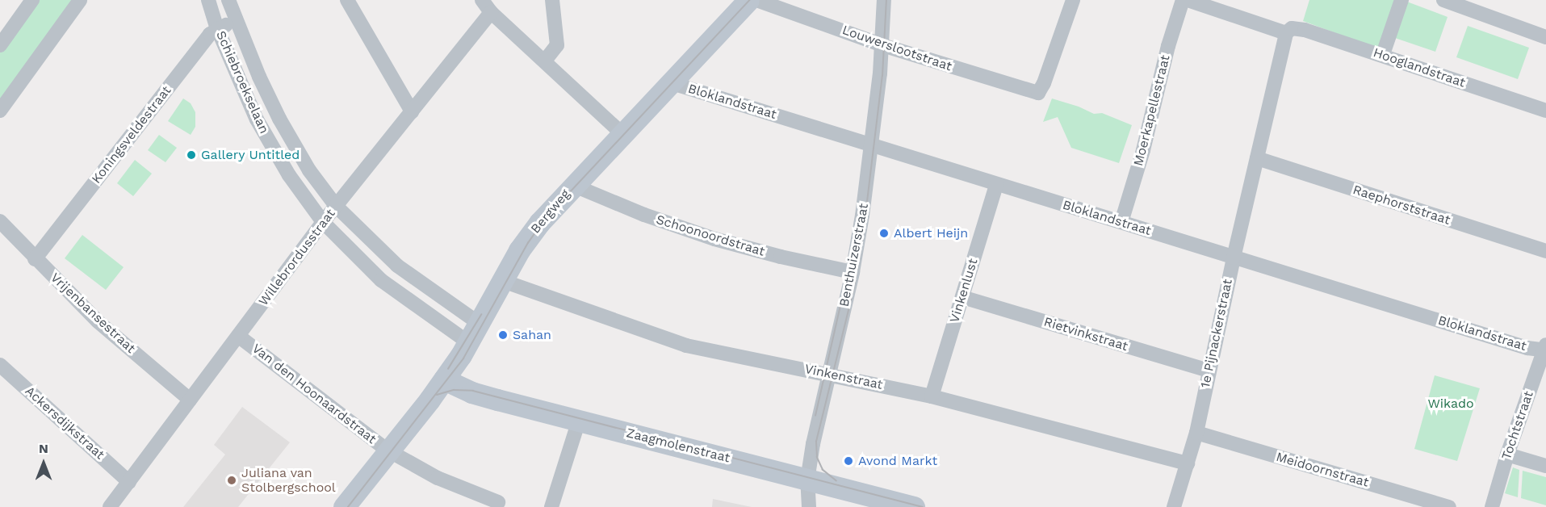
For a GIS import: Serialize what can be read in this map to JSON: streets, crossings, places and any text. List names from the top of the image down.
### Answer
{
  "streets": {
    "street": [
      "Louwerslootstraat",
      "Hooglandstraat",
      "Schiebroekselaan",
      "Bloklandstraat",
      "Moerkapellestraat",
      "Koningsveldestraat",
      "Raephorststraat",
      "Bergweg",
      "Schoonoordstraat",
      "Benthuizerstraat",
      "Willebrordusstraat",
      "Vinkenlust",
      "Vrijenbansestraat",
      "1e Pijnackerstraat",
      "Rietvinkstraat",
      "Vinkenstraat",
      "Van den Hoonaardstraat",
      "Ackersdijkstraat",
      "Tochtstraat",
      "Zaagmolenstraat",
      "Meidoornstraat"
    ]
  },
  "crossings": [
    ["Louwerslootstraat", "Benthuizerstraat"],
    ["Hooglandstraat", "1e Pijnackerstraat"],
    ["Schiebroekselaan", "Koningsveldestraat"],
    ["Schiebroekselaan", "Bergweg"],
    ["Schiebroekselaan", "Willebrordusstraat"],
    ["Bloklandstraat", "Moerkapellestraat"],
    ["Bloklandstraat", "Bergweg"],
    ["Bloklandstraat", "Benthuizerstraat"],
    ["Bloklandstraat", "Vinkenlust"],
    ["Bloklandstraat", "1e Pijnackerstraat"],
    ["Bloklandstraat", "Tochtstraat"],
    ["Koningsveldestraat", "Vrijenbansestraat"],
    ["Raephorststraat", "1e Pijnackerstraat"],
    ["Bergweg", "Schoonoordstraat"],
    ["Bergweg", "Vinkenstraat"],
    ["Bergweg", "Van den Hoonaardstraat"],
    ["Bergweg", "Zaagmolenstraat"],
    ["Schoonoordstraat", "Benthuizerstraat"],
    ["Benthuizerstraat", "Vinkenstraat"],
    ["Benthuizerstraat", "Zaagmolenstraat"],
    ["Willebrordusstraat", "Vrijenbansestraat"],
    ["Willebrordusstraat", "Van den Hoonaardstraat"],
    ["Willebrordusstraat", "Ackersdijkstraat"],
    ["Vinkenlust", "Rietvinkstraat"],
    ["Vinkenlust", "Vinkenstraat"],
    ["1e Pijnackerstraat", "Rietvinkstraat"],
    ["1e Pijnackerstraat", "Vinkenstraat"],
    ["1e Pijnackerstraat", "Meidoornstraat"]
  ],
  "parks": ["Wikado"],
  "places": [
    "Gallery Untitled",
    "Albert Heijn",
    "Sahan",
    "Avond Markt",
    "Juliana van Stolbergschool"
  ],
  "north": "top"
}
